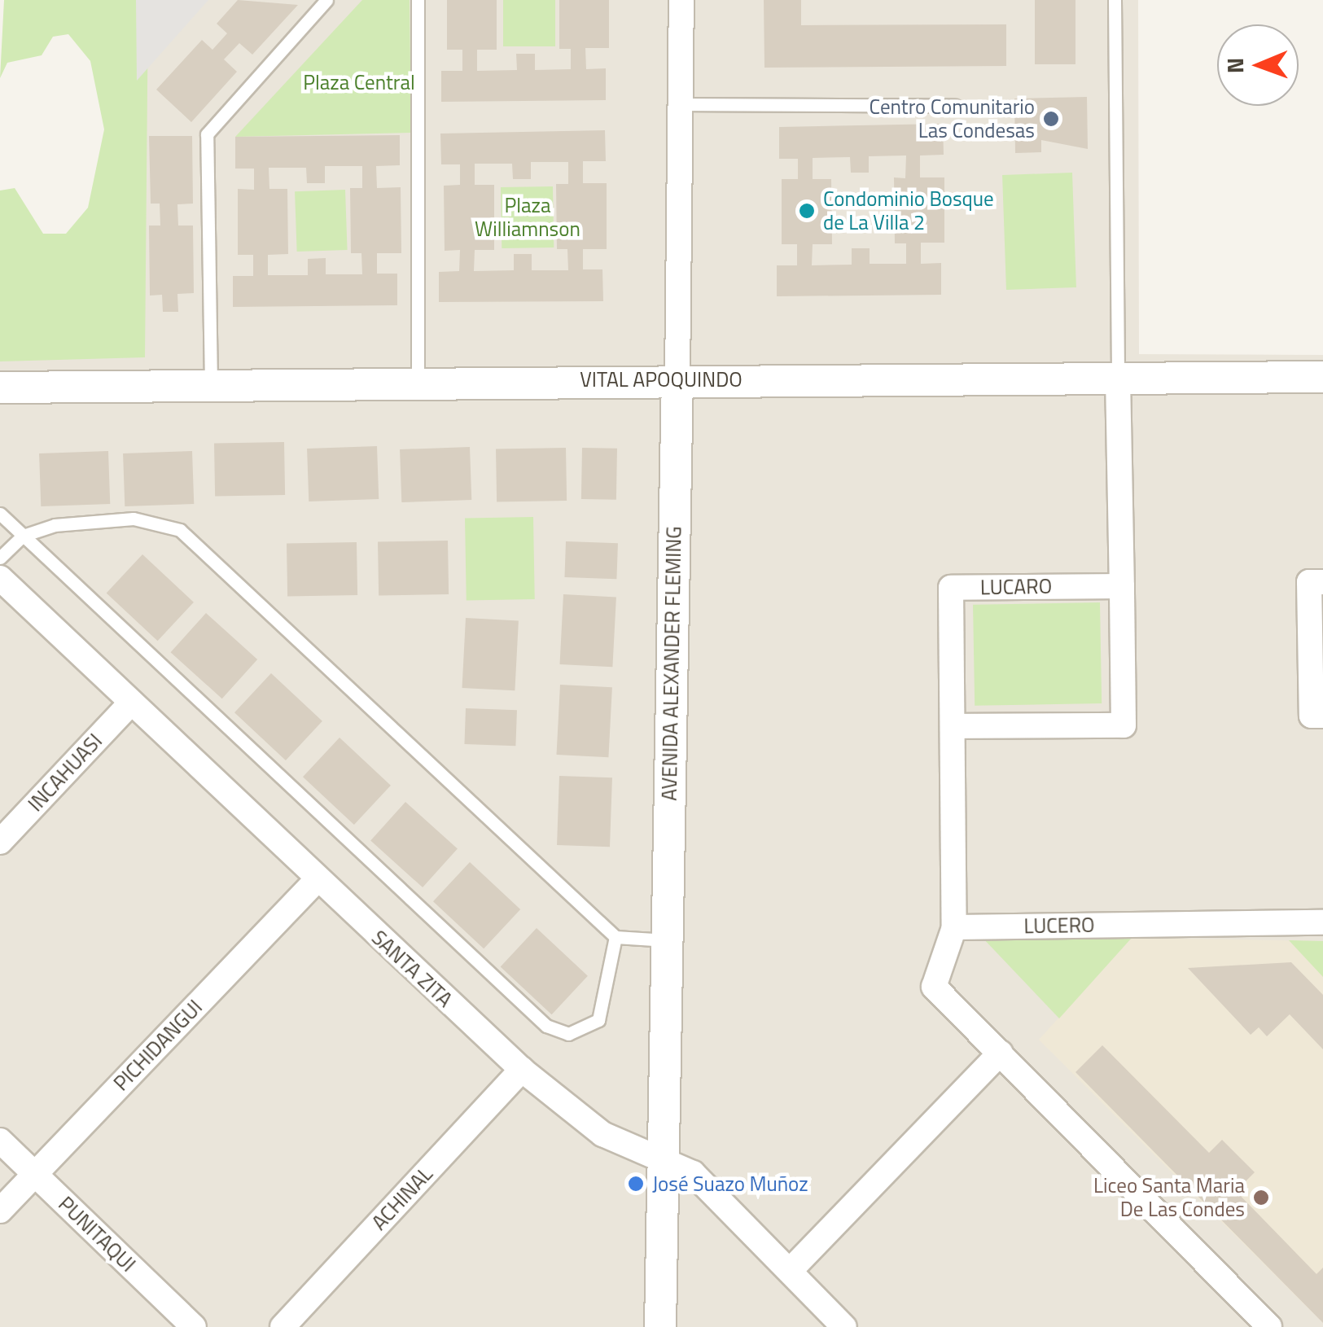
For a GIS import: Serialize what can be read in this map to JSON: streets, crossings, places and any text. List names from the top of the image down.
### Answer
{
  "streets": {
    "street": [
      "VITAL APOQUINDO",
      "LUCARO",
      "AVENIDA ALEXANDER FLEMING",
      "INCAHUASI",
      "LUCERO",
      "SANTA ZITA",
      "PICHIDANGUI",
      "ACHINAL",
      "PUNITAQUI"
    ]
  },
  "crossings": [
    ["VITAL APOQUINDO", "AVENIDA ALEXANDER FLEMING"],
    ["LUCARO", "LUCERO"],
    ["AVENIDA ALEXANDER FLEMING", "SANTA ZITA"],
    ["INCAHUASI", "SANTA ZITA"],
    ["SANTA ZITA", "PICHIDANGUI"],
    ["SANTA ZITA", "ACHINAL"],
    ["PICHIDANGUI", "PUNITAQUI"]
  ],
  "parks": ["Plaza Central", "Plaza Williamnson"],
  "places": [
    "Centro Comunitario Las Condesas",
    "Condominio Bosque de La Villa 2",
    "José Suazo Muñoz",
    "Liceo Santa Maria De Las Condes"
  ],
  "north": "left"
}
